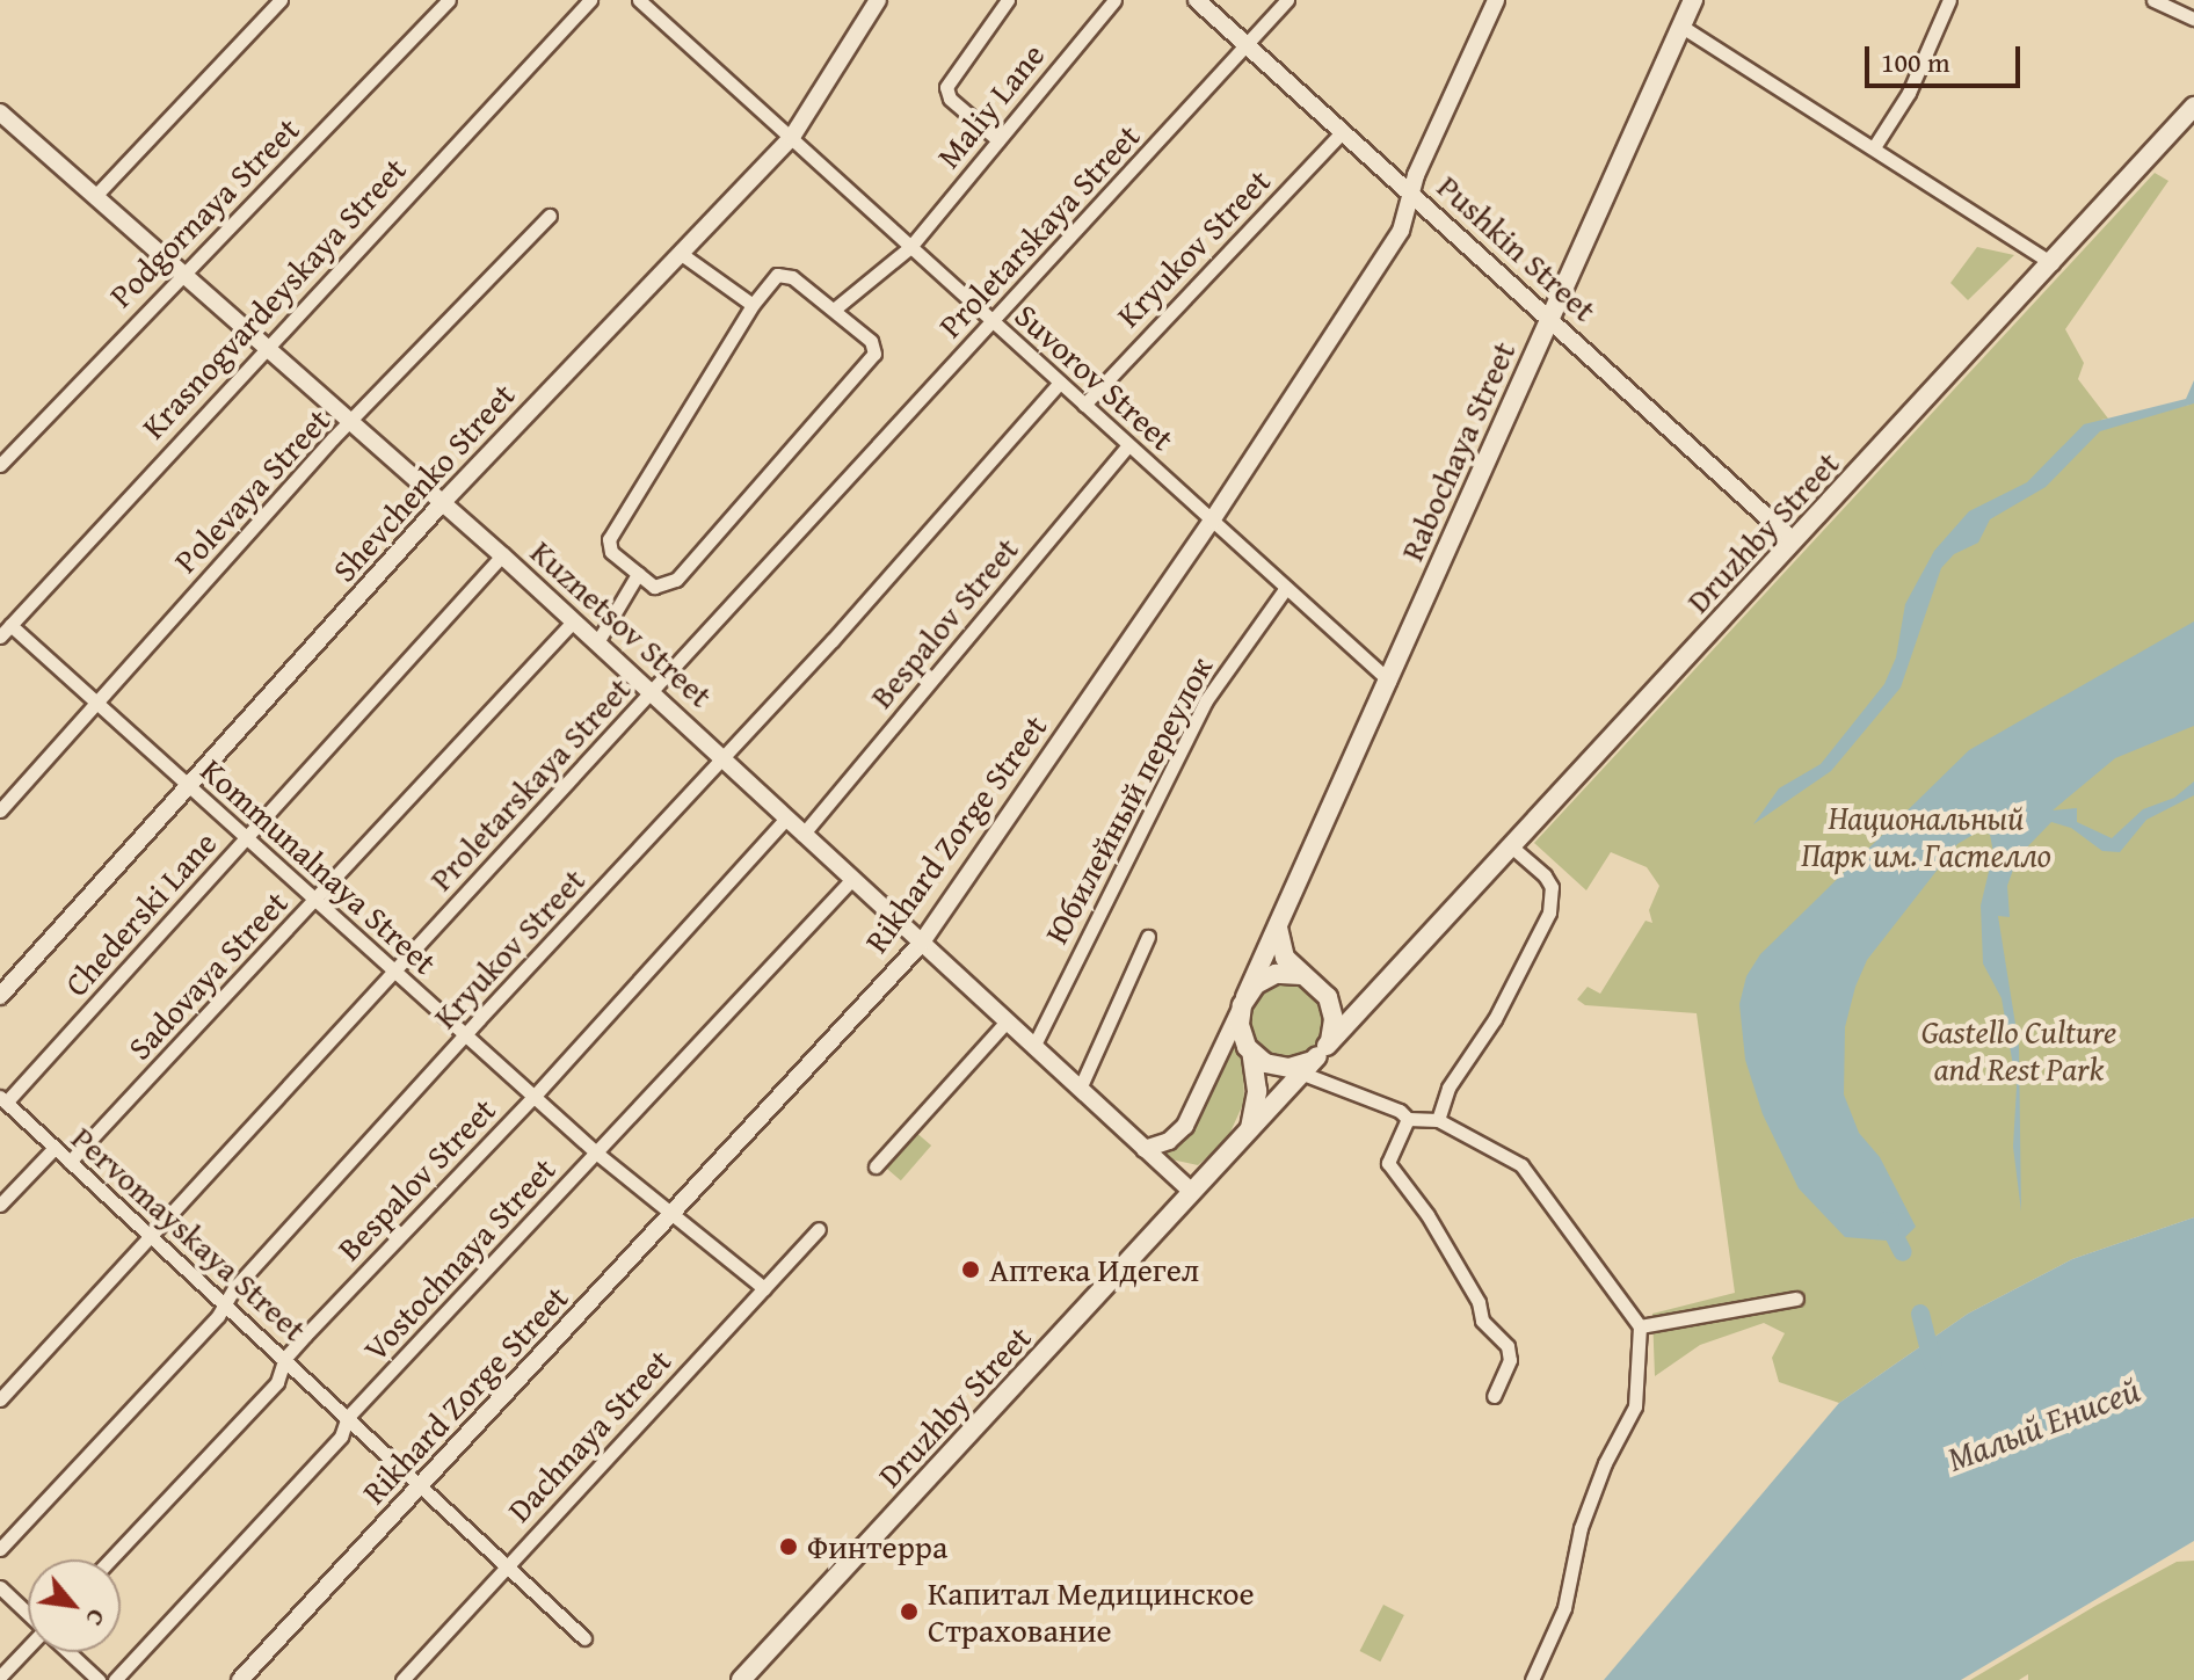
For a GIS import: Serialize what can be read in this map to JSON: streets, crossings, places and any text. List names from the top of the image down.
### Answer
{
  "streets": {
    "main road": ["Rabochaya Street", "Druzhby Street"],
    "street": [
      "Maliy Lane",
      "Podgornaya Street",
      "Proletarskaya Street",
      "Kryukov Street",
      "Pushkin Street",
      "Krasnogvardeyskaya Street",
      "Suvorov Street",
      "Shevchenko Street",
      "Polevaya Street",
      "Bespalov Street",
      "Kuznetsov Street",
      "Юбилейный переулок",
      "Rikhard Zorge Street",
      "Kommunalnaya Street",
      "Chederski Lane",
      "Sadovaya Street",
      "Pervomayskaya Street",
      "Vostochnaya Street",
      "Dachnaya Street"
    ]
  },
  "crossings": [
    ["Maliy Lane", "Suvorov Street"],
    ["Podgornaya Street", "Kuznetsov Street"],
    ["Proletarskaya Street", "Pushkin Street"],
    ["Proletarskaya Street", "Suvorov Street"],
    ["Proletarskaya Street", "Kuznetsov Street"],
    ["Proletarskaya Street", "Kommunalnaya Street"],
    ["Proletarskaya Street", "Pervomayskaya Street"],
    ["Kryukov Street", "Pushkin Street"],
    ["Kryukov Street", "Suvorov Street"],
    ["Kryukov Street", "Kuznetsov Street"],
    ["Kryukov Street", "Kommunalnaya Street"],
    ["Kryukov Street", "Pervomayskaya Street"],
    ["Pushkin Street", "Rabochaya Street"],
    ["Pushkin Street", "Druzhby Street"],
    ["Pushkin Street", "Rikhard Zorge Street"],
    ["Krasnogvardeyskaya Street", "Kuznetsov Street"],
    ["Krasnogvardeyskaya Street", "Kommunalnaya Street"],
    ["Suvorov Street", "Rabochaya Street"],
    ["Suvorov Street", "Shevchenko Street"],
    ["Suvorov Street", "Bespalov Street"],
    ["Suvorov Street", "Юбилейный переулок"],
    ["Suvorov Street", "Rikhard Zorge Street"],
    ["Rabochaya Street", "Druzhby Street"],
    ["Shevchenko Street", "Kuznetsov Street"],
    ["Shevchenko Street", "Kommunalnaya Street"],
    ["Polevaya Street", "Kuznetsov Street"],
    ["Polevaya Street", "Kommunalnaya Street"],
    ["Druzhby Street", "Kuznetsov Street"],
    ["Bespalov Street", "Kuznetsov Street"],
    ["Bespalov Street", "Kommunalnaya Street"],
    ["Bespalov Street", "Pervomayskaya Street"],
    ["Kuznetsov Street", "Юбилейный переулок"],
    ["Kuznetsov Street", "Rikhard Zorge Street"],
    ["Kuznetsov Street", "Chederski Lane"],
    ["Kuznetsov Street", "Sadovaya Street"],
    ["Kuznetsov Street", "Vostochnaya Street"],
    ["Rikhard Zorge Street", "Kommunalnaya Street"],
    ["Rikhard Zorge Street", "Pervomayskaya Street"],
    ["Kommunalnaya Street", "Chederski Lane"],
    ["Kommunalnaya Street", "Sadovaya Street"],
    ["Kommunalnaya Street", "Vostochnaya Street"],
    ["Kommunalnaya Street", "Dachnaya Street"],
    ["Chederski Lane", "Pervomayskaya Street"],
    ["Sadovaya Street", "Pervomayskaya Street"],
    ["Pervomayskaya Street", "Vostochnaya Street"],
    ["Pervomayskaya Street", "Dachnaya Street"]
  ],
  "water": ["Малый Енисей"],
  "parks": ["Национальный Парк им. Гастелло", "Gastello Culture and Rest Park"],
  "places": ["Аптека Идегел", "Финтерра", "Капитал Медицинское Страхование"],
  "scale_bar": "100 m",
  "north": "bottom right"
}
